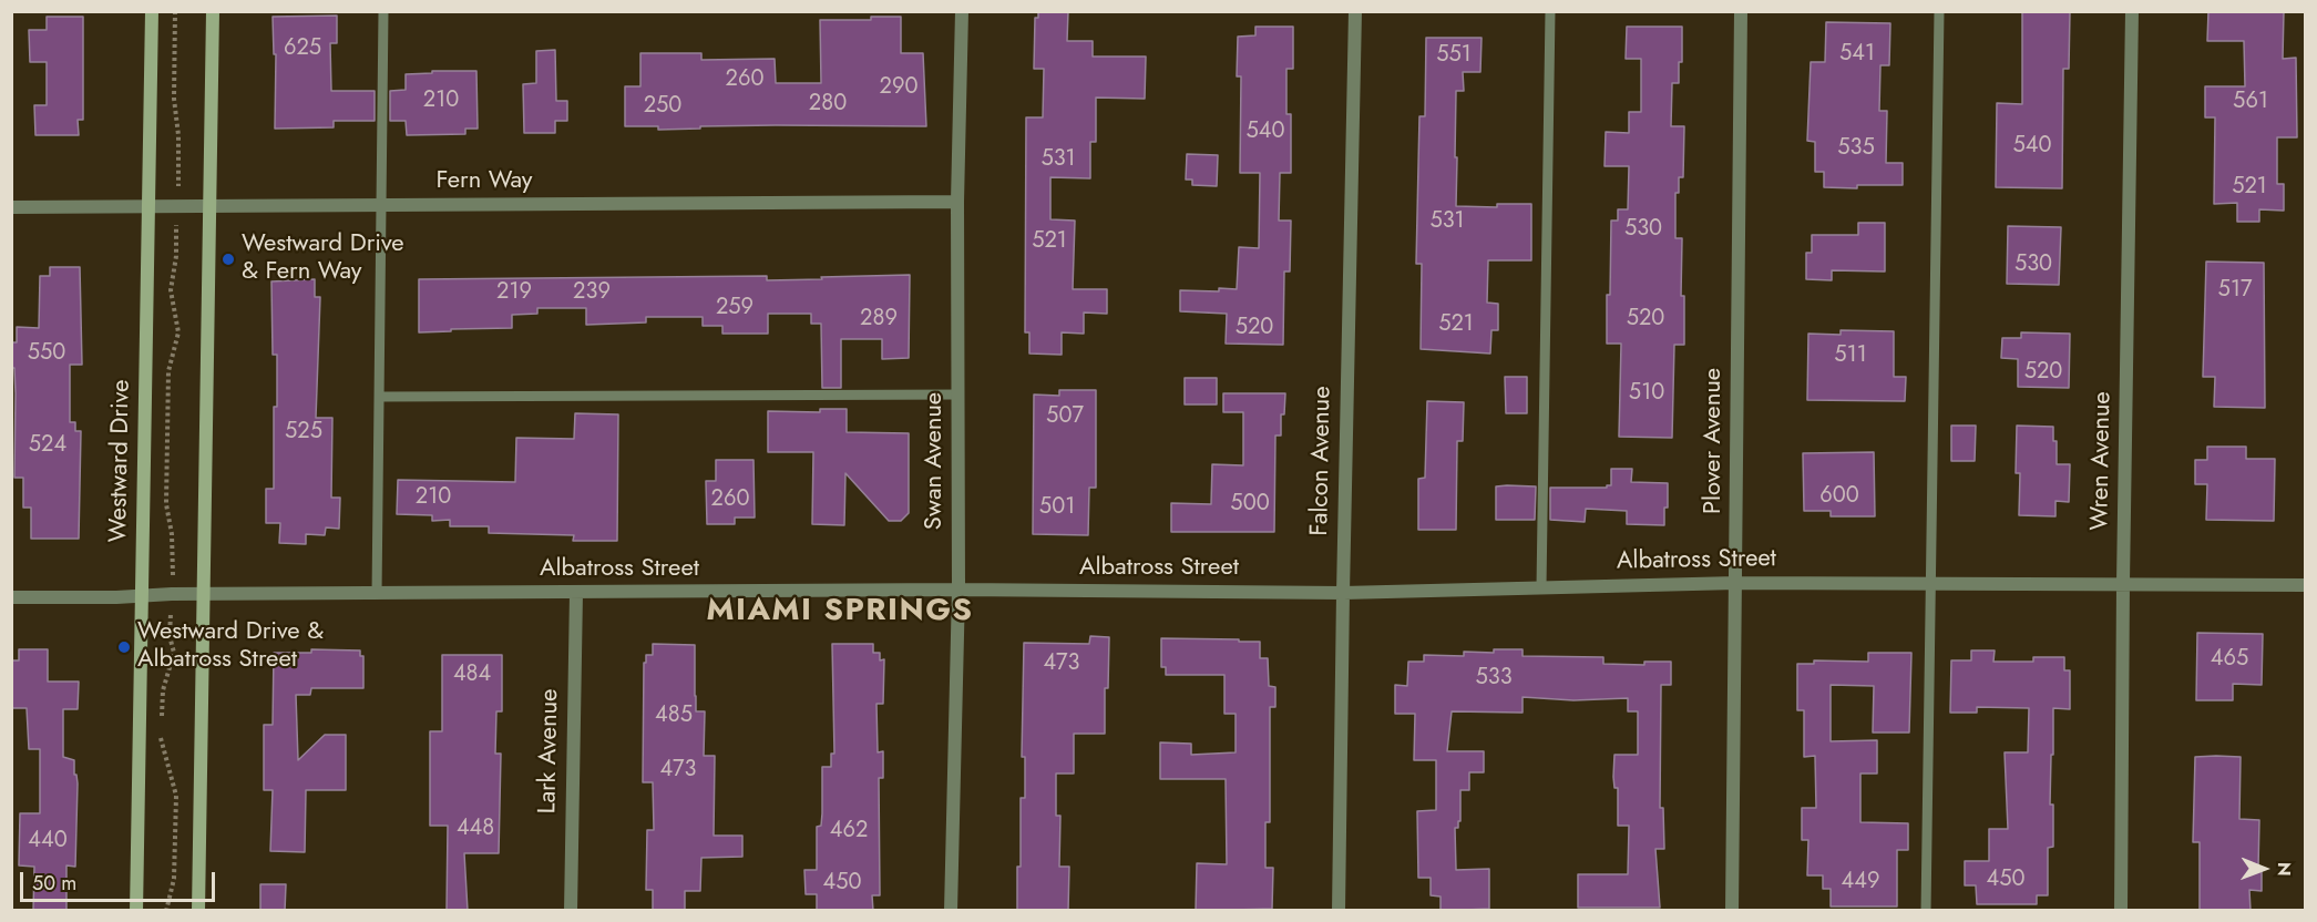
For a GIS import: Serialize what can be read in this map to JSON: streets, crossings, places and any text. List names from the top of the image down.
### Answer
{
  "streets": {
    "street": [
      "Fern Way",
      "Plover Avenue",
      "Westward Drive",
      "Swan Avenue",
      "Falcon Avenue",
      "Wren Avenue",
      "Albatross Street",
      "Lark Avenue"
    ]
  },
  "crossings": [
    ["Fern Way", "Westward Drive"],
    ["Fern Way", "Swan Avenue"],
    ["Plover Avenue", "Albatross Street"],
    ["Westward Drive", "Albatross Street"],
    ["Swan Avenue", "Albatross Street"],
    ["Falcon Avenue", "Albatross Street"],
    ["Wren Avenue", "Albatross Street"],
    ["Albatross Street", "Lark Avenue"]
  ],
  "districts": ["MIAMI SPRINGS"],
  "places": ["Westward Drive & Fern Way", "Westward Drive & Albatross Street"],
  "house_numbers": [
    "625",
    "541",
    "551",
    "260",
    "290",
    "210",
    "561",
    "280",
    "250",
    "540",
    "540",
    "535",
    "531",
    "521",
    "531",
    "530",
    "521",
    "530",
    "517",
    "219",
    "239",
    "259",
    "289",
    "520",
    "521",
    "520",
    "550",
    "511",
    "520",
    "510",
    "507",
    "525",
    "524",
    "600",
    "210",
    "260",
    "500",
    "501",
    "465",
    "473",
    "484",
    "533",
    "485",
    "473",
    "448",
    "462",
    "440",
    "450",
    "449",
    "450"
  ],
  "scale_bar": "50 m",
  "north": "right"
}
